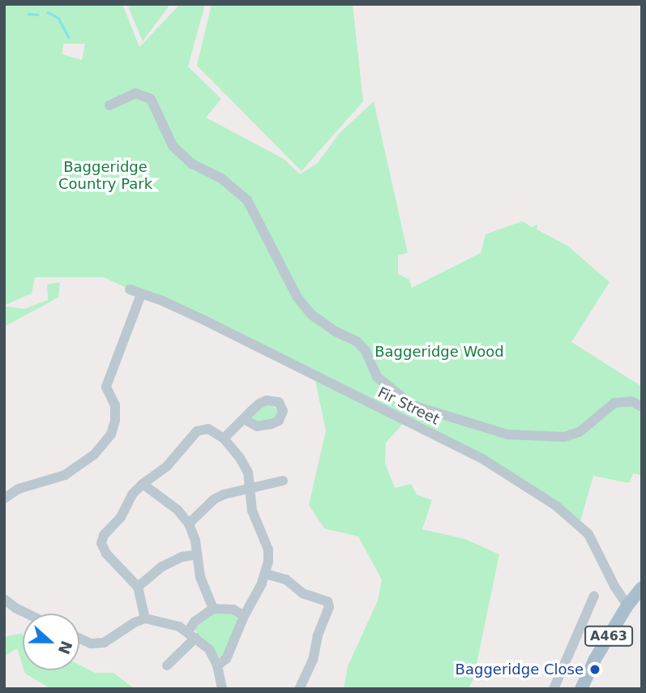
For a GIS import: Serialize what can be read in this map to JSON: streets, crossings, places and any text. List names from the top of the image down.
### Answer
{
  "streets": {
    "main road": ["A463"],
    "street": ["Fir Street"]
  },
  "crossings": [
    ["Fir Street", "A463"]
  ],
  "parks": ["Baggeridge Country Park", "Baggeridge Wood"],
  "places": ["Baggeridge Close"],
  "north": "right"
}
